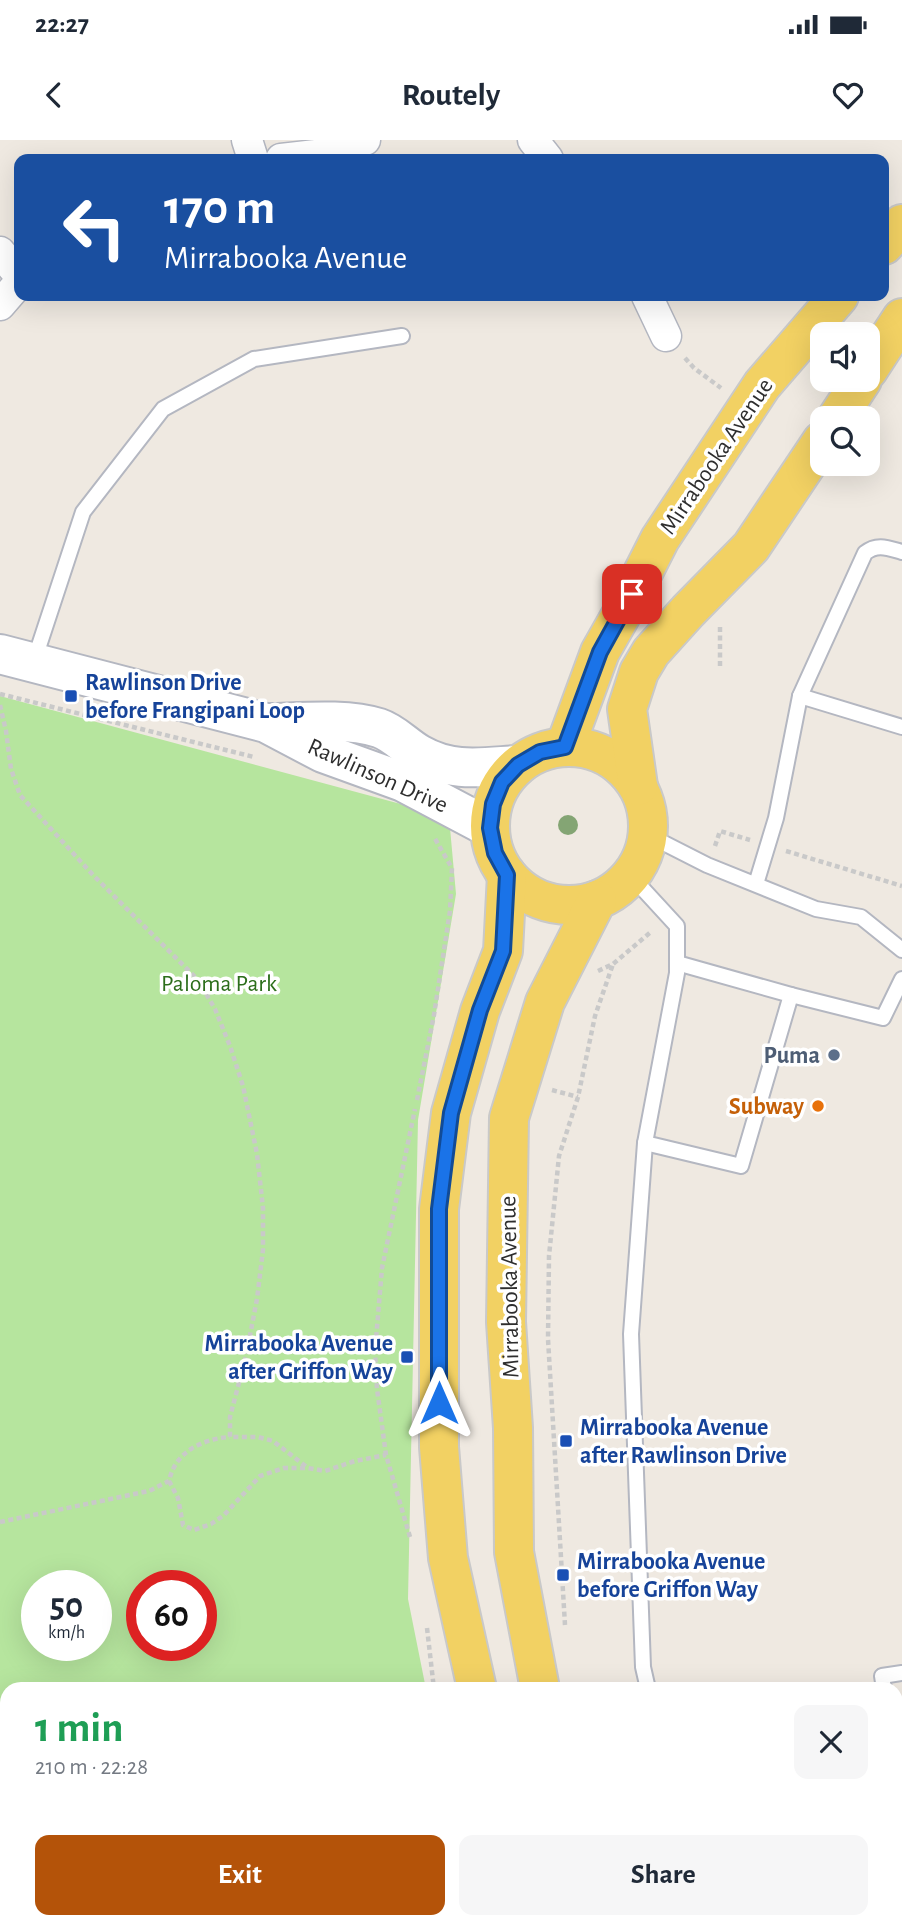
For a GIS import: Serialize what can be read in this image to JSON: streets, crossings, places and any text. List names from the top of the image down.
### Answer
{
  "streets": {
    "main road": ["Mirrabooka Avenue"],
    "street": ["Rawlinson Drive"]
  },
  "crossings": [
    ["Mirrabooka Avenue", "Rawlinson Drive"]
  ],
  "parks": ["Paloma Park"],
  "places": {
    "transit": [
      "Rawlinson Drive before Frangipani Loop",
      "Mirrabooka Avenue after Griffon Way",
      "Mirrabooka Avenue after Rawlinson Drive",
      "Mirrabooka Avenue before Griffon Way"
    ],
    "other": ["Puma", "Subway"]
  },
  "page": {
    "status": "22:27",
    "header": "Routely",
    "turn": ["170 m", "Mirrabooka Avenue"],
    "speed": "50 km/h",
    "limit": "60",
    "heading": ["1 min", "210 m · 22:28"],
    "buttons": ["Exit", "Share"]
  }
}
